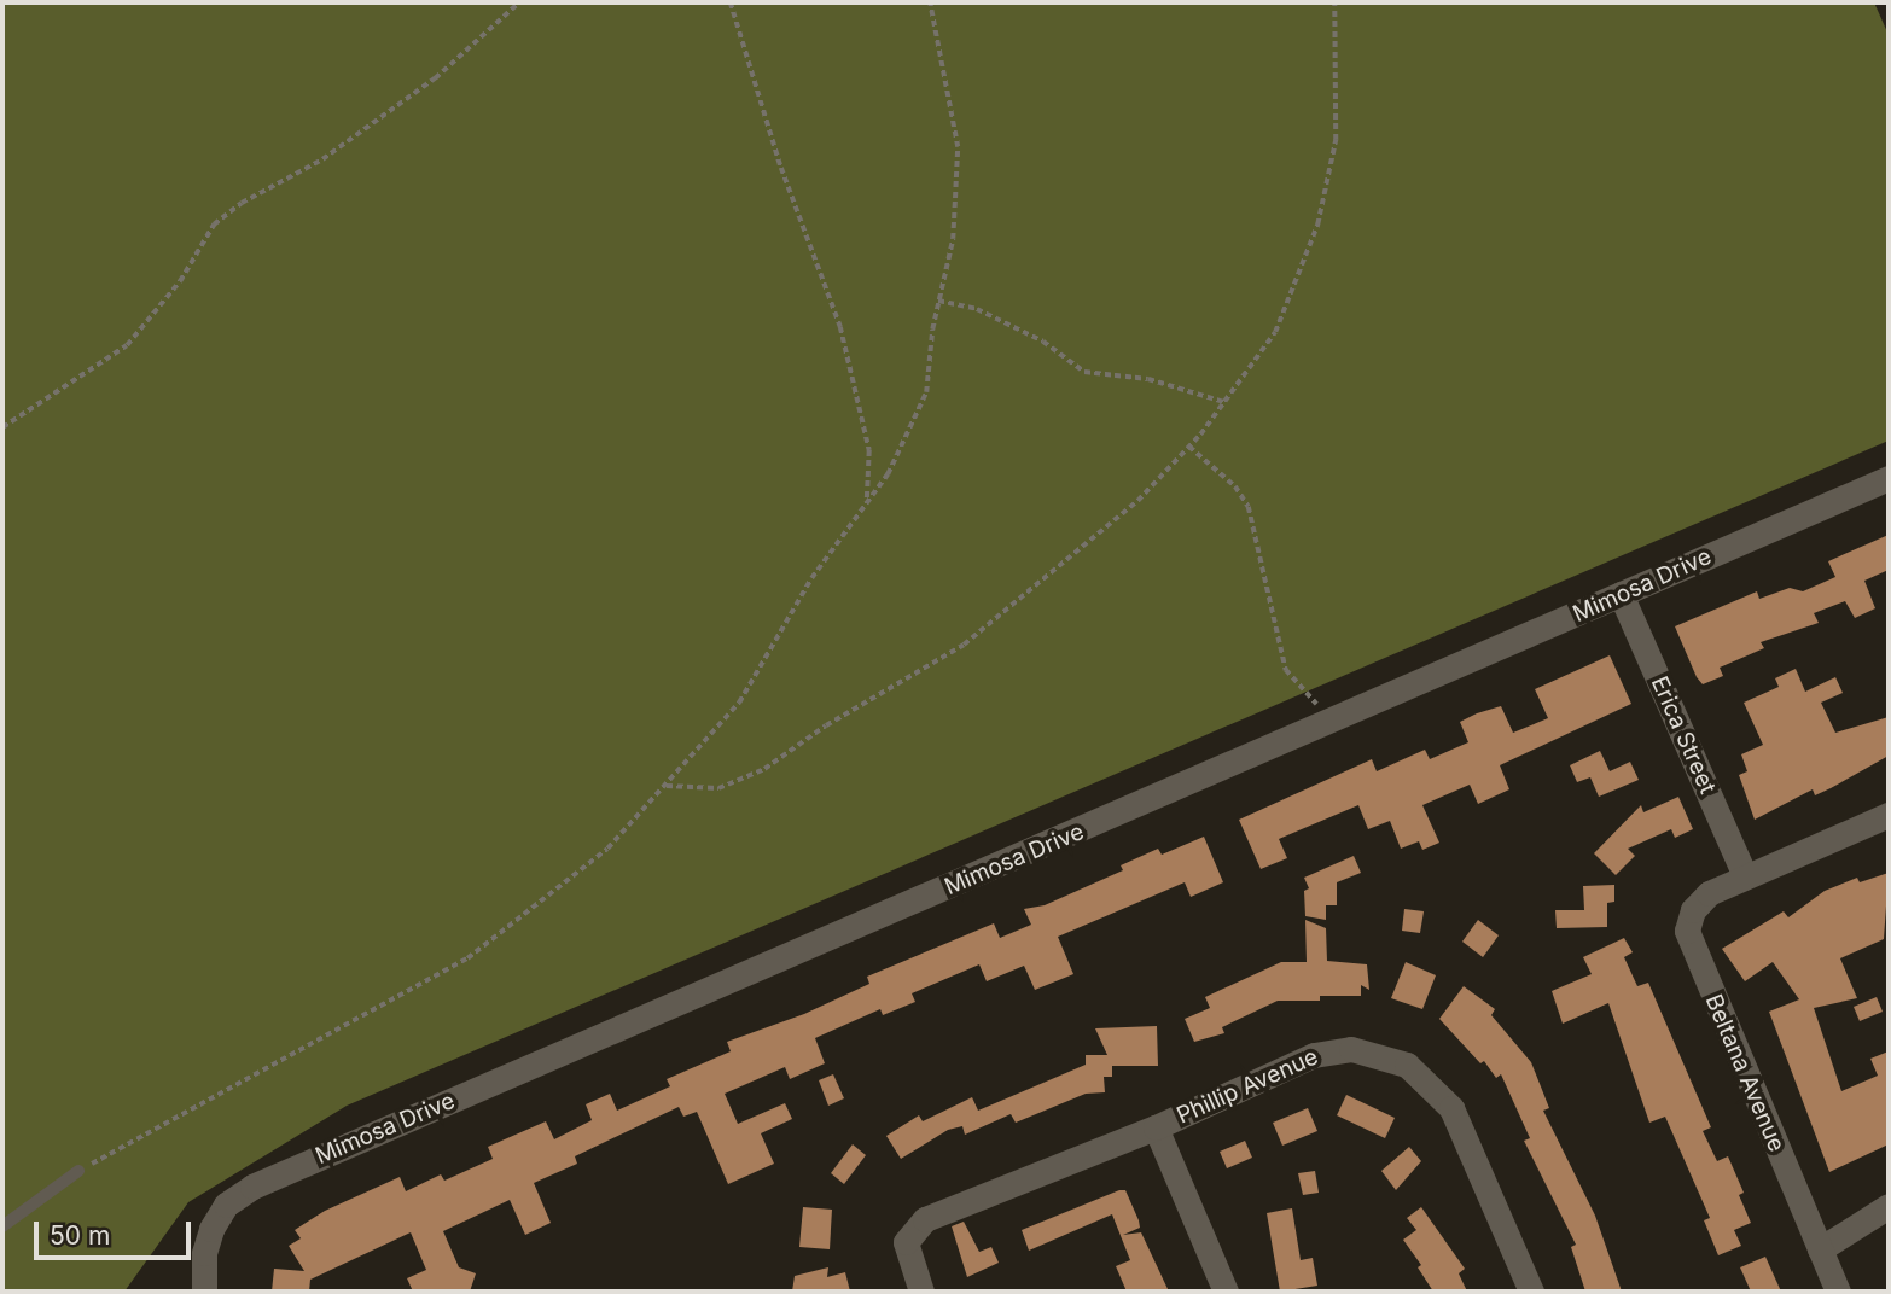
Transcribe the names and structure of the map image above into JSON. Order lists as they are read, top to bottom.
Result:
{
  "streets": {
    "street": [
      "Mimosa Drive",
      "Erica Street",
      "Beltana Avenue",
      "Phillip Avenue"
    ]
  },
  "crossings": [
    ["Mimosa Drive", "Erica Street"],
    ["Erica Street", "Beltana Avenue"]
  ],
  "scale_bar": "50 m"
}
